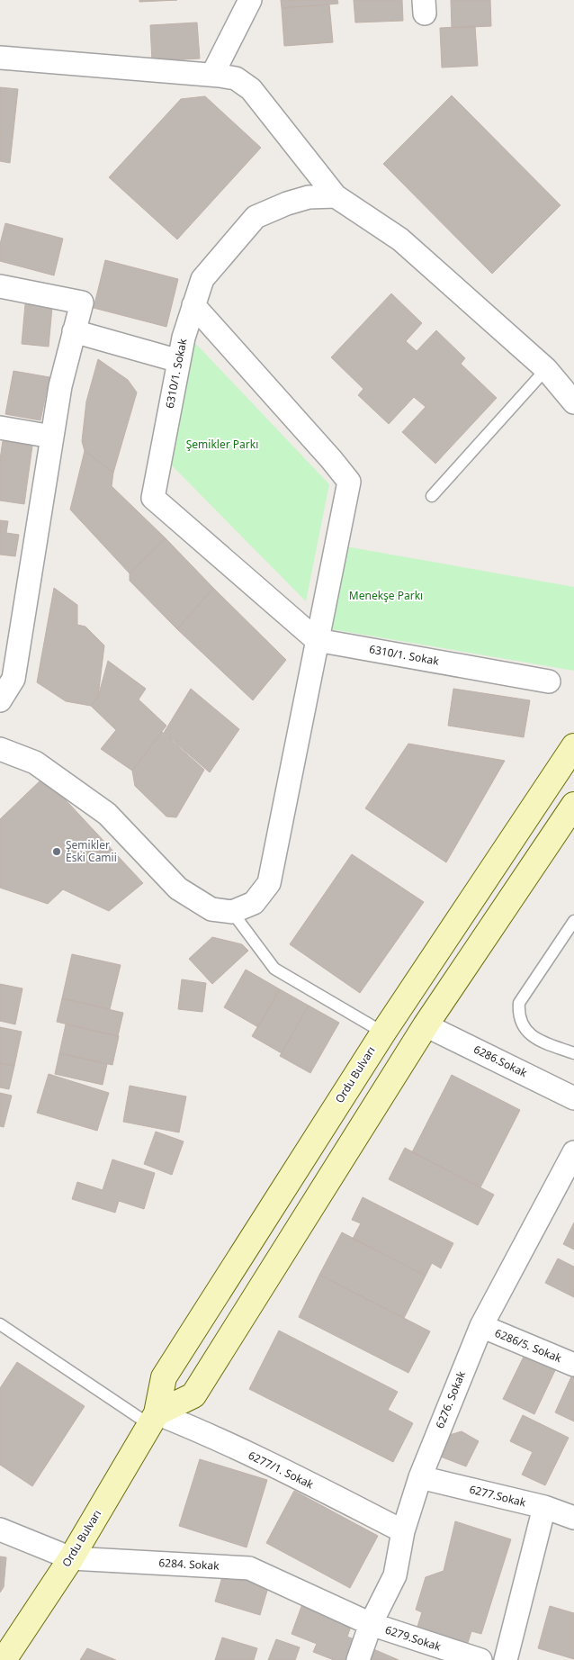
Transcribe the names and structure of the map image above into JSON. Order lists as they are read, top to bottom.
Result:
{
  "streets": {
    "main road": ["Ordu Bulvarı"],
    "street": [
      "6310/1. Sokak",
      "6286.Sokak",
      "6286/5. Sokak",
      "6276. Sokak",
      "6277/1. Sokak",
      "6277.Sokak",
      "6284. Sokak",
      "6279.Sokak"
    ]
  },
  "crossings": [
    ["Ordu Bulvarı", "6277/1. Sokak"],
    ["Ordu Bulvarı", "6284. Sokak"],
    ["6286/5. Sokak", "6276. Sokak"],
    ["6276. Sokak", "6277/1. Sokak"],
    ["6276. Sokak", "6277.Sokak"],
    ["6276. Sokak", "6284. Sokak"],
    ["6276. Sokak", "6279.Sokak"],
    ["6284. Sokak", "6279.Sokak"]
  ],
  "parks": ["Şemikler Parkı", "Menekşe Parkı"],
  "places": ["Şemikler Eski Camii"]
}
